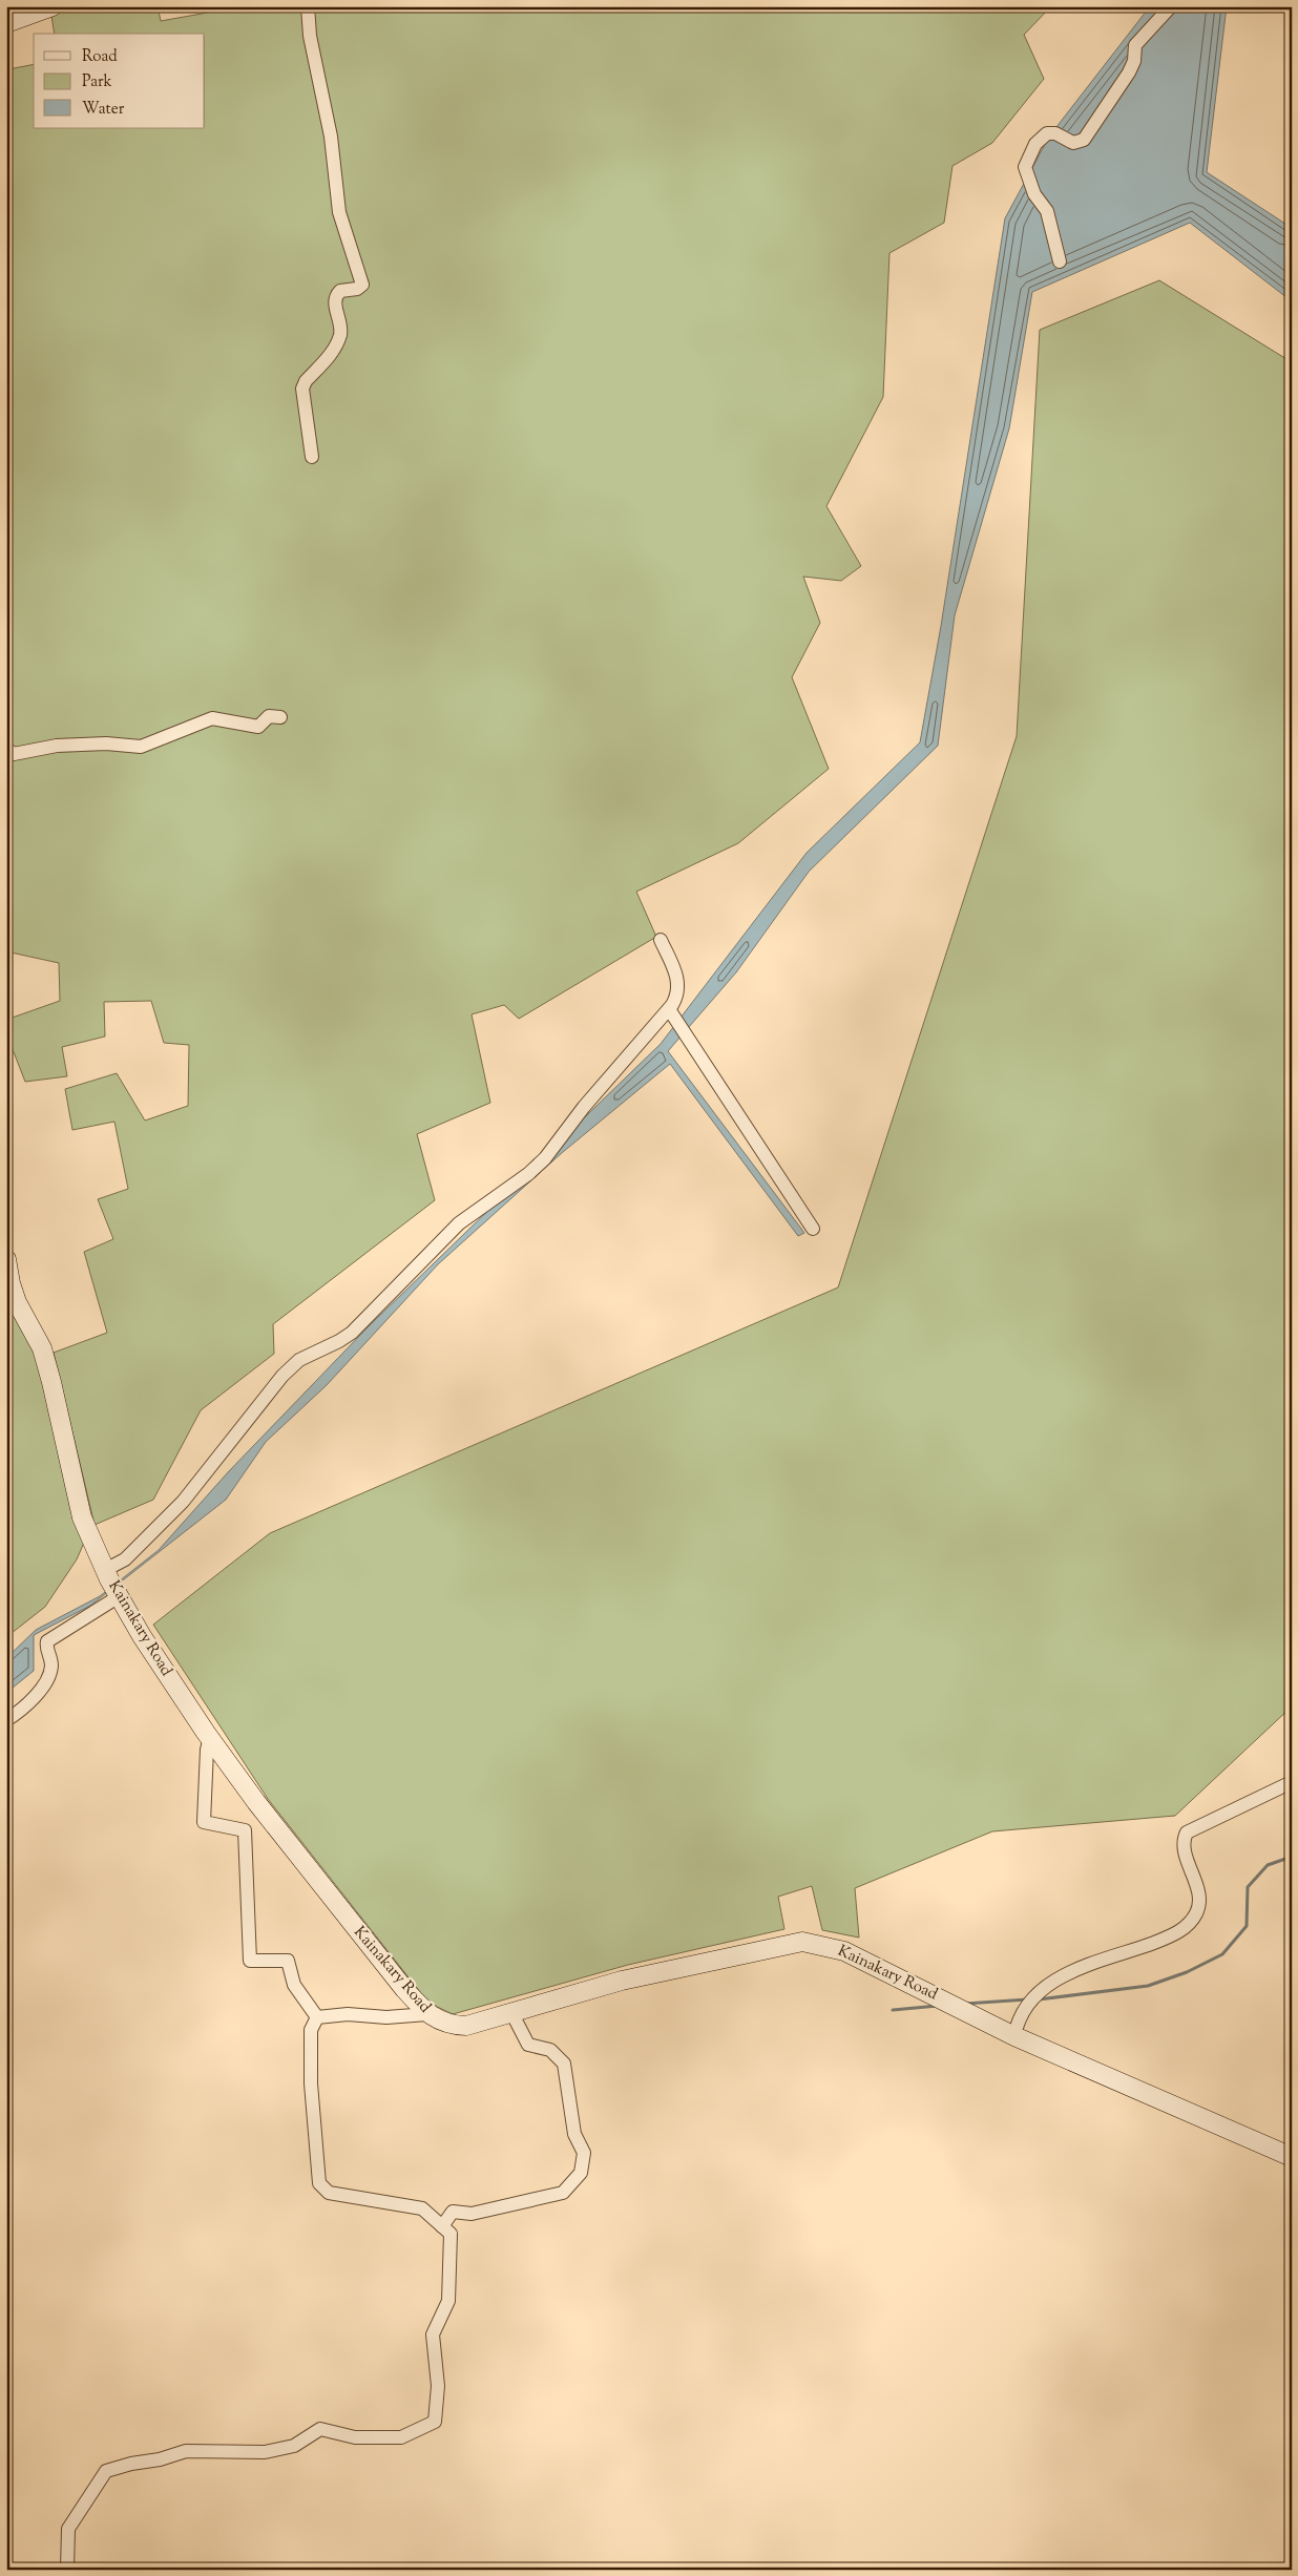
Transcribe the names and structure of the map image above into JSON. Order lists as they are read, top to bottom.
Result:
{
  "streets": {
    "main road": ["Kainakary Road"]
  },
  "legend": ["Road", "Park", "Water"]
}
